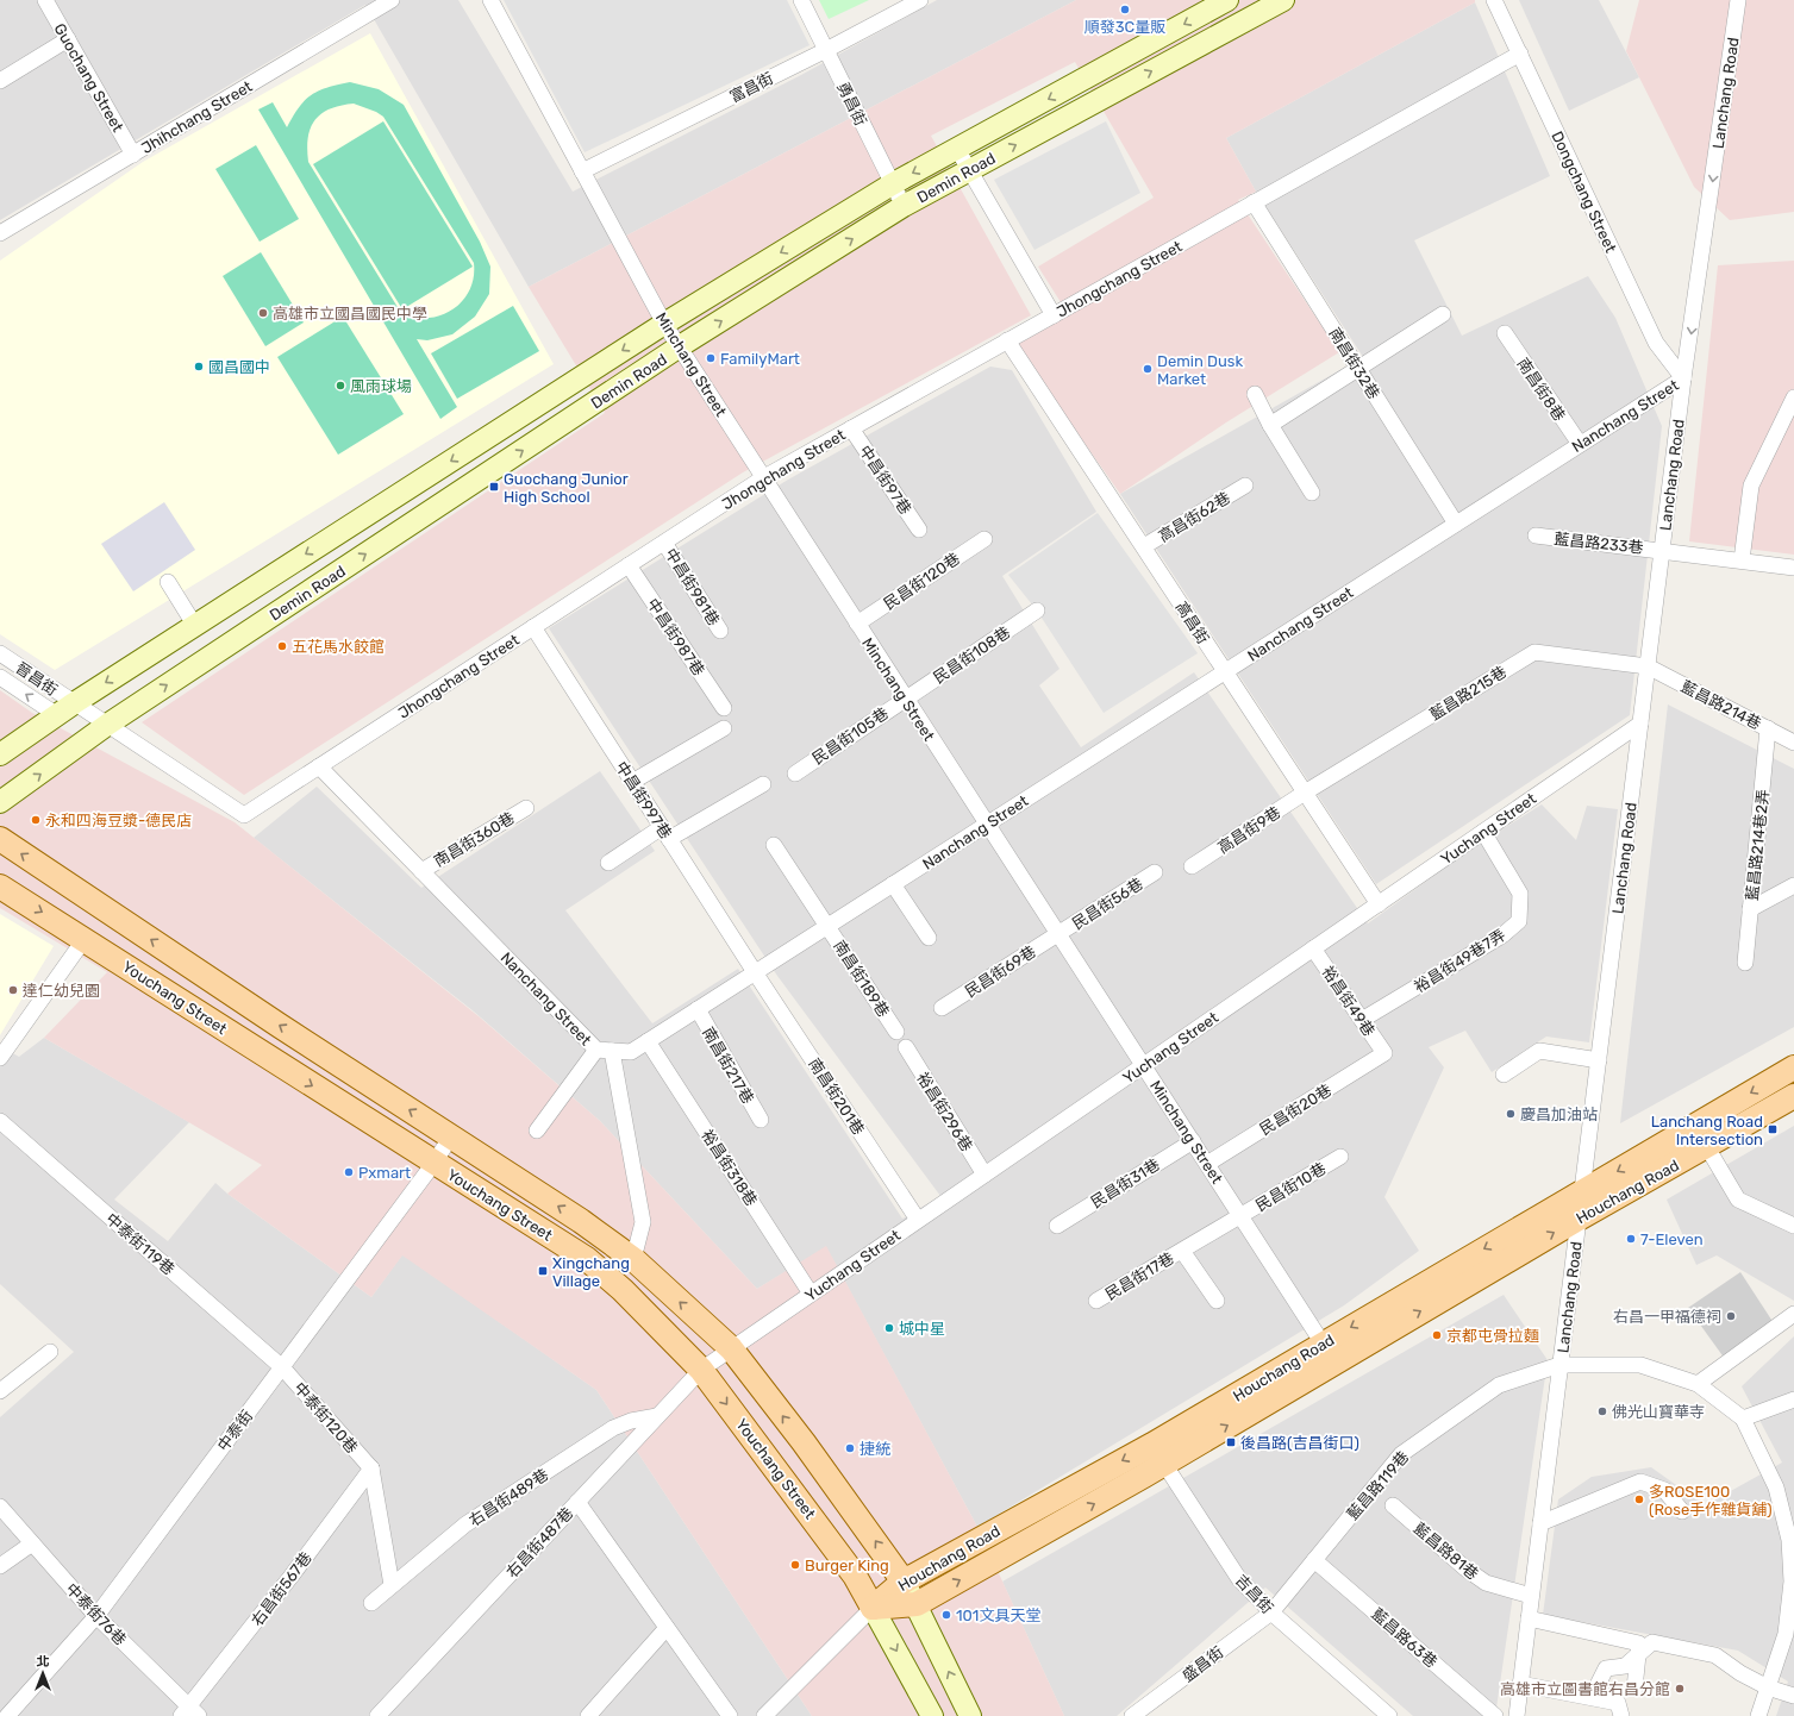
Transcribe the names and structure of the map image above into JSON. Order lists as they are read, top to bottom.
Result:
{
  "streets": {
    "main road": ["Youchang Street", "Houchang Road"],
    "street": [
      "Guochang Street",
      "富昌街",
      "Lanchang Road",
      "勇昌街",
      "Jhihchang Street",
      "Demin Road",
      "Dongchang Street",
      "Jhongchang Street",
      "南昌街32巷",
      "Minchang Street",
      "南昌街8巷",
      "Nanchang Street",
      "中昌街97巷",
      "高昌街62巷",
      "藍昌路233巷",
      "民昌街120巷",
      "中昌街981巷",
      "高昌街",
      "中昌街987巷",
      "民昌街108巷",
      "晉昌街",
      "藍昌路215巷",
      "藍昌路214巷",
      "民昌街105巷",
      "中昌街997巷",
      "Yuchang Street",
      "高昌街9巷",
      "南昌街360巷",
      "藍昌路214巷2弄",
      "民昌街56巷",
      "裕昌街49巷7弄",
      "民昌街69巷",
      "南昌街189巷",
      "裕昌街49巷",
      "南昌街217巷",
      "南昌街201巷",
      "民昌街20巷",
      "裕昌街296巷",
      "裕昌街318巷",
      "民昌街31巷",
      "民昌街10巷",
      "中泰街119巷",
      "民昌街17巷",
      "中泰街120巷",
      "中泰街",
      "藍昌路119巷",
      "右昌街489巷",
      "右昌街487巷",
      "藍昌路81巷",
      "右昌街567巷",
      "吉昌街",
      "中泰街76巷",
      "藍昌路63巷",
      "盛昌街"
    ]
  },
  "crossings": [
    ["Guochang Street", "Jhihchang Street"],
    ["富昌街", "勇昌街"],
    ["富昌街", "Minchang Street"],
    ["Lanchang Road", "Dongchang Street"],
    ["Lanchang Road", "Nanchang Street"],
    ["Lanchang Road", "藍昌路233巷"],
    ["Lanchang Road", "藍昌路215巷"],
    ["Lanchang Road", "藍昌路214巷"],
    ["Lanchang Road", "Yuchang Street"],
    ["Lanchang Road", "Houchang Road"],
    ["Lanchang Road", "藍昌路119巷"],
    ["Lanchang Road", "藍昌路81巷"],
    ["勇昌街", "Demin Road"],
    ["Demin Road", "Jhongchang Street"],
    ["Demin Road", "Minchang Street"],
    ["Demin Road", "晉昌街"],
    ["Dongchang Street", "Jhongchang Street"],
    ["Dongchang Street", "Nanchang Street"],
    ["Jhongchang Street", "南昌街32巷"],
    ["Jhongchang Street", "Minchang Street"],
    ["Jhongchang Street", "Nanchang Street"],
    ["Jhongchang Street", "中昌街97巷"],
    ["Jhongchang Street", "中昌街981巷"],
    ["Jhongchang Street", "高昌街"],
    ["Jhongchang Street", "中昌街987巷"],
    ["Jhongchang Street", "晉昌街"],
    ["Jhongchang Street", "中昌街997巷"],
    ["南昌街32巷", "Nanchang Street"],
    ["Minchang Street", "Nanchang Street"],
    ["Minchang Street", "民昌街120巷"],
    ["Minchang Street", "民昌街108巷"],
    ["Minchang Street", "民昌街105巷"],
    ["Minchang Street", "Yuchang Street"],
    ["Minchang Street", "民昌街56巷"],
    ["Minchang Street", "民昌街69巷"],
    ["Minchang Street", "民昌街20巷"],
    ["Minchang Street", "民昌街31巷"],
    ["Minchang Street", "民昌街10巷"],
    ["Minchang Street", "Houchang Road"],
    ["Minchang Street", "民昌街17巷"],
    ["南昌街8巷", "Nanchang Street"],
    ["Nanchang Street", "高昌街"],
    ["Nanchang Street", "中昌街997巷"],
    ["Nanchang Street", "南昌街360巷"],
    ["Nanchang Street", "南昌街189巷"],
    ["Nanchang Street", "南昌街217巷"],
    ["Nanchang Street", "南昌街201巷"],
    ["Nanchang Street", "裕昌街318巷"],
    ["高昌街62巷", "高昌街"],
    ["高昌街", "藍昌路215巷"],
    ["高昌街", "Yuchang Street"],
    ["高昌街", "高昌街9巷"],
    ["民昌街108巷", "民昌街105巷"],
    ["藍昌路215巷", "藍昌路214巷"],
    ["藍昌路215巷", "高昌街9巷"],
    ["藍昌路214巷", "藍昌路214巷2弄"],
    ["中昌街997巷", "南昌街201巷"],
    ["Yuchang Street", "裕昌街49巷7弄"],
    ["Yuchang Street", "Youchang Street"],
    ["Yuchang Street", "裕昌街49巷"],
    ["Yuchang Street", "南昌街201巷"],
    ["Yuchang Street", "裕昌街296巷"],
    ["Yuchang Street", "裕昌街318巷"],
    ["Yuchang Street", "右昌街487巷"],
    ["民昌街56巷", "民昌街69巷"],
    ["裕昌街49巷7弄", "裕昌街49巷"],
    ["Youchang Street", "Houchang Road"],
    ["Youchang Street", "中泰街"],
    ["Youchang Street", "右昌街487巷"],
    ["裕昌街49巷", "民昌街20巷"],
    ["民昌街10巷", "民昌街17巷"],
    ["Houchang Road", "吉昌街"],
    ["中泰街119巷", "中泰街120巷"],
    ["中泰街119巷", "中泰街"],
    ["中泰街120巷", "中泰街"],
    ["中泰街120巷", "右昌街567巷"],
    ["中泰街", "中泰街76巷"],
    ["藍昌路119巷", "吉昌街"],
    ["藍昌路119巷", "藍昌路63巷"],
    ["藍昌路119巷", "盛昌街"],
    ["右昌街489巷", "右昌街487巷"],
    ["右昌街567巷", "中泰街76巷"],
    ["吉昌街", "盛昌街"]
  ],
  "places": {
    "other": [
      "順發3C量販",
      "高雄市立國昌國民中學",
      "FamilyMart",
      "國昌國中",
      "Demin Dusk Market",
      "風雨球場",
      "五花馬水餃館",
      "永和四海豆漿-德民店",
      "達仁幼兒園",
      "慶昌加油站",
      "Pxmart",
      "7-Eleven",
      "右昌一甲福德祠",
      "城中星",
      "京都屯骨拉麵",
      "佛光山寶華寺",
      "捷統",
      "多ROSE100 (Rose手作雜貨舖)",
      "Burger King",
      "101文具天堂",
      "高雄市立圖書館右昌分館"
    ],
    "transit": [
      "Guochang Junior High School",
      "Lanchang Road Intersection",
      "Xingchang Village",
      "後昌路(吉昌街口)"
    ]
  },
  "north": "top"
}
